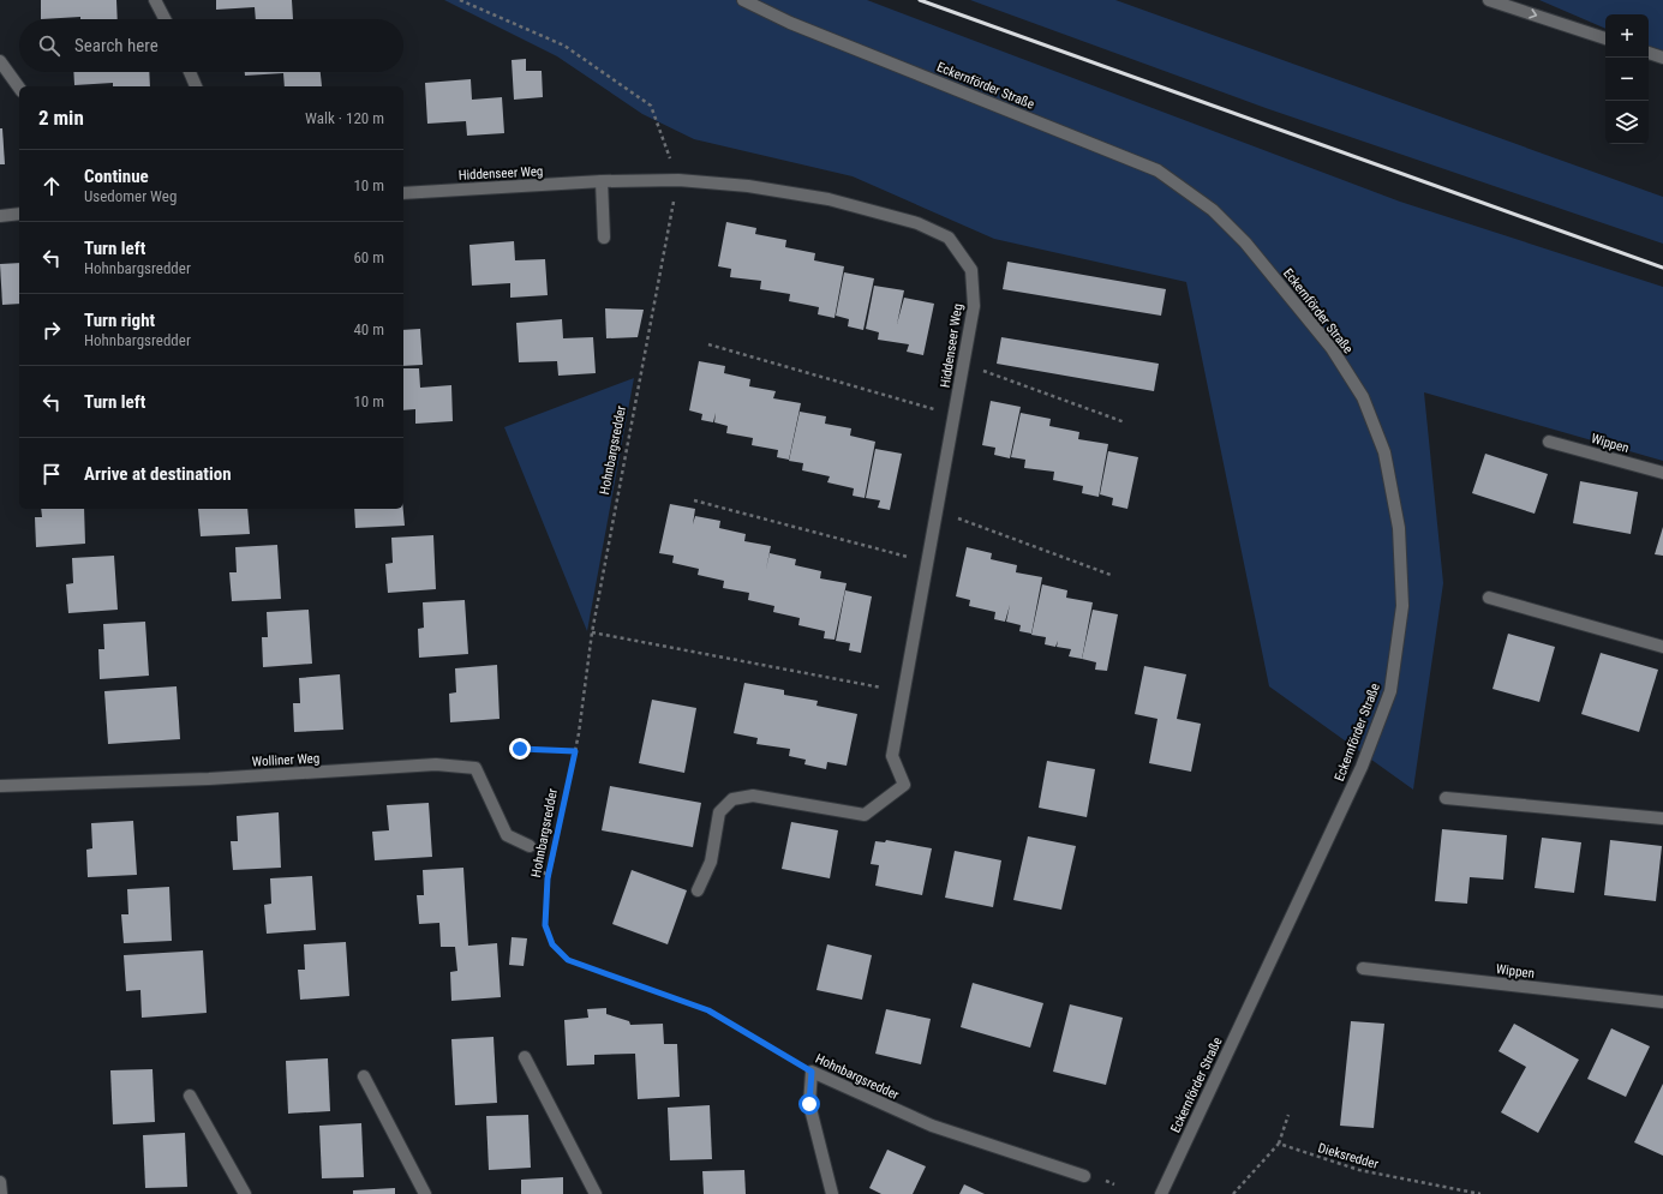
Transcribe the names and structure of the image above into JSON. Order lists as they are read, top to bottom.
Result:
{
  "streets": {
    "street": [
      "Eckernförder Straße",
      "Hiddenseer Weg",
      "Wippen",
      "Hohnbargsredder",
      "Wolliner Weg"
    ],
    "path": ["Dieksredder"]
  },
  "crossings": [
    ["Hiddenseer Weg", "Hohnbargsredder"]
  ],
  "page": {
    "map_buttons": ["+", "−"],
    "search": "Search here",
    "heading": ["2 min", "Walk · 120 m"],
    "list": [
      ["Continue", "Usedomer Weg", "10 m"],
      ["Turn left", "Hohnbargsredder", "60 m"],
      ["Turn right", "Hohnbargsredder", "40 m"],
      ["Turn left", "10 m"],
      "Arrive at destination"
    ]
  }
}
